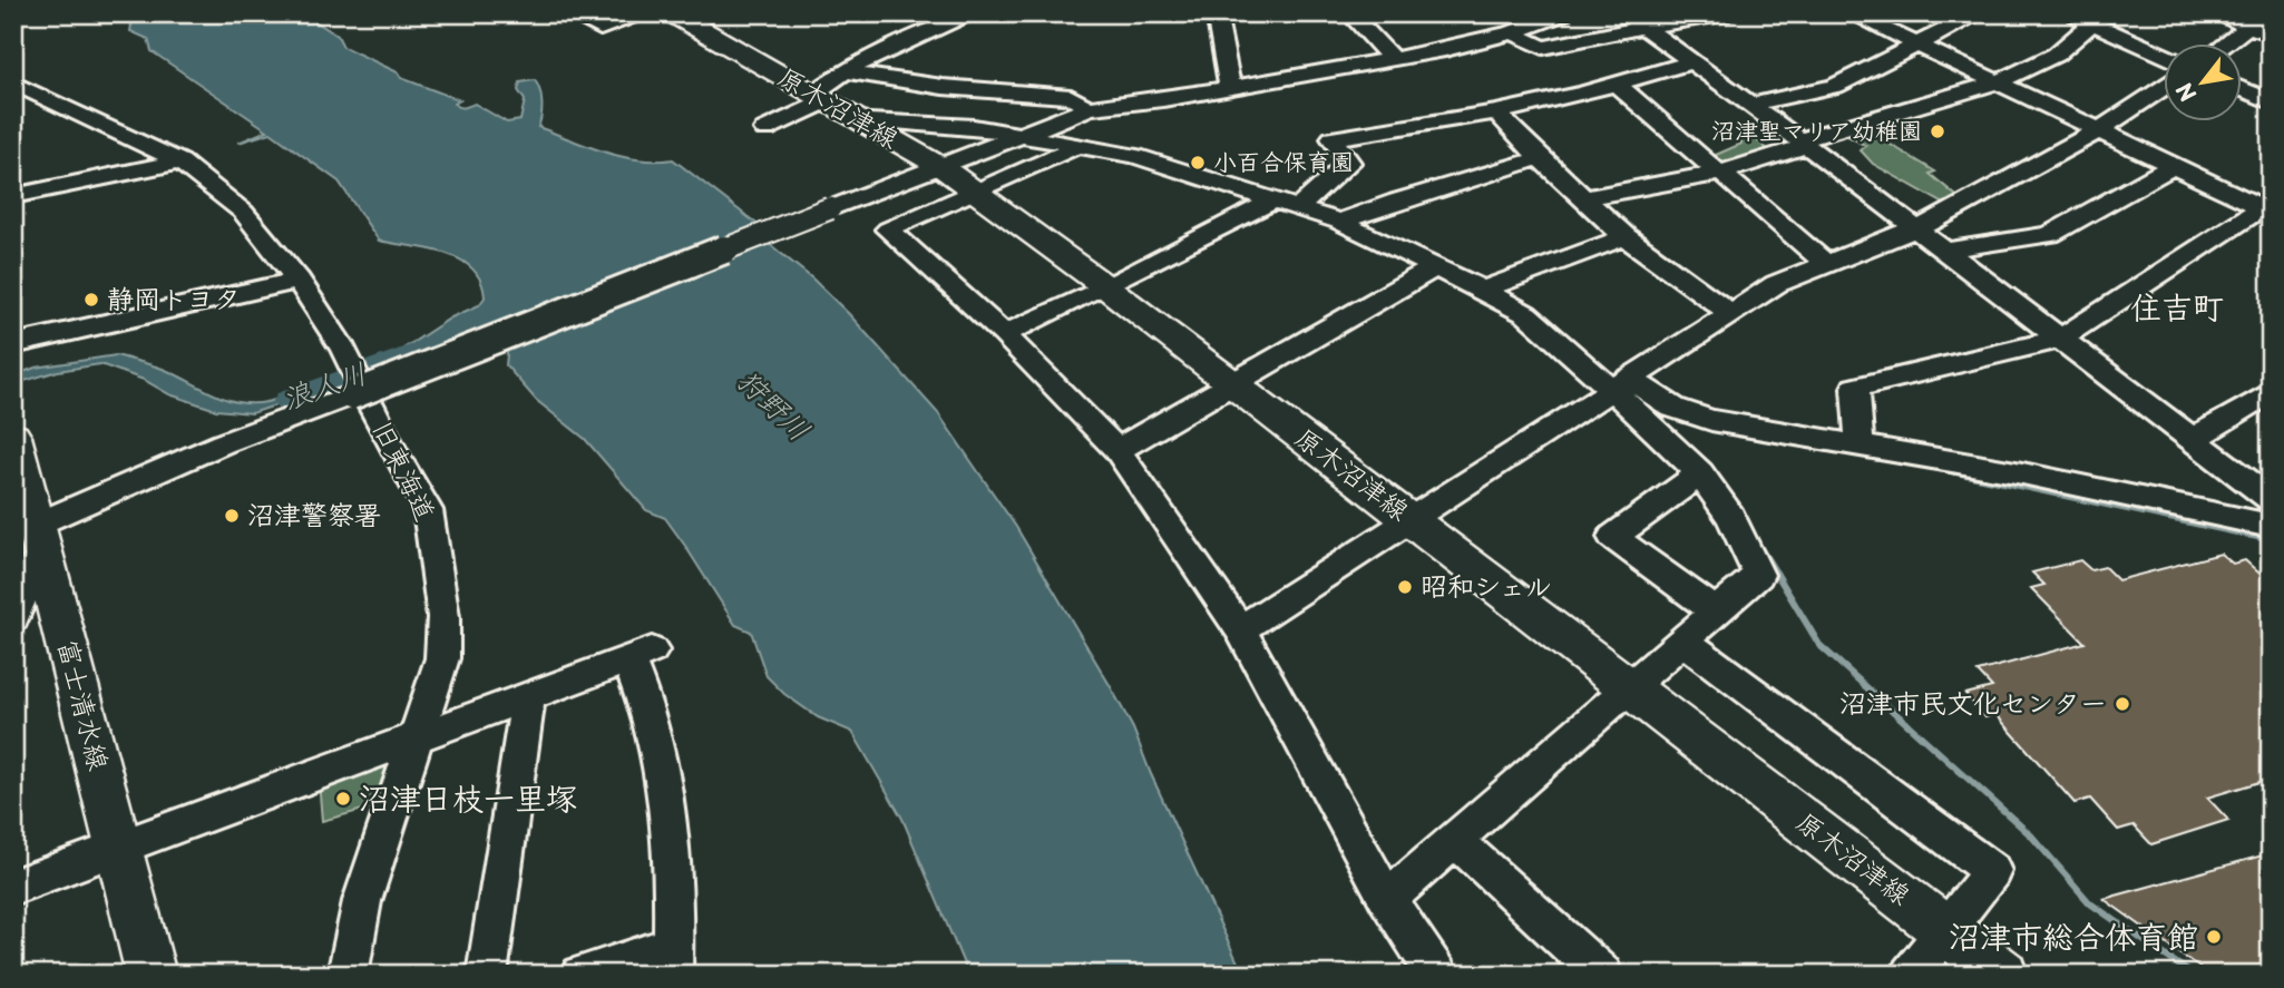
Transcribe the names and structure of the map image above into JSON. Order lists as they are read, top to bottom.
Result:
{
  "streets": {
    "main road": ["原木沼津線", "富士清水線"],
    "street": ["旧東海道"]
  },
  "districts": ["住吉町"],
  "water": ["浪人川", "狩野川"],
  "places": [
    "沼津聖マリア幼稚園",
    "小百合保育園",
    "静岡トヨタ",
    "沼津警察署",
    "昭和シェル",
    "沼津市民文化センター",
    "沼津日枝一里塚",
    "沼津市総合体育館"
  ],
  "north": "bottom left"
}
